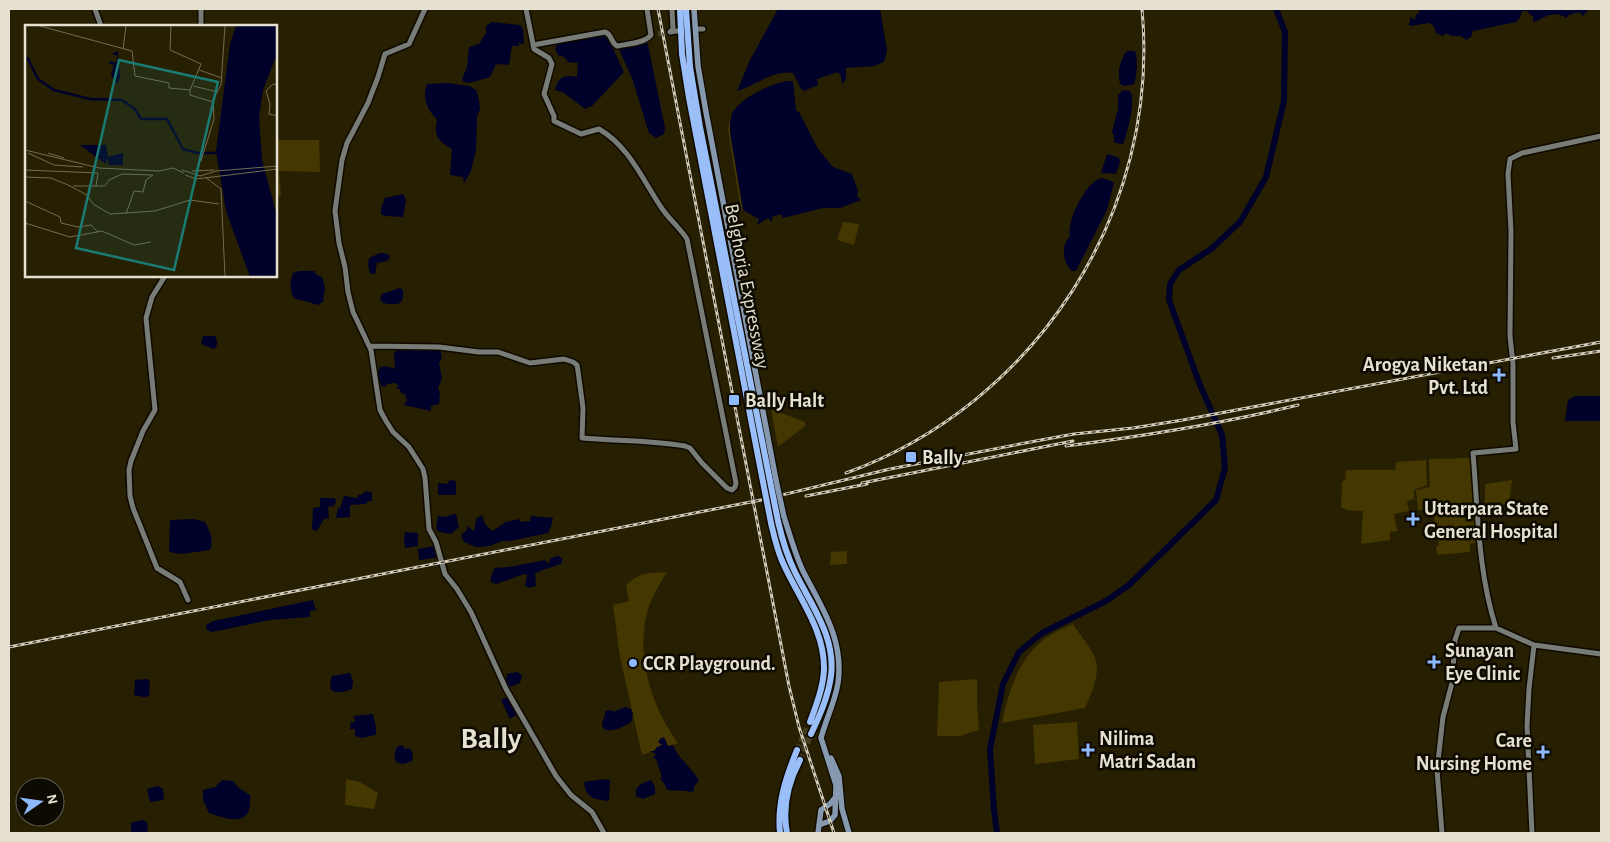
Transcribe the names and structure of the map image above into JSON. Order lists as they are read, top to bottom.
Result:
{
  "streets": {
    "highway": ["Belghoria Expressway"]
  },
  "districts": ["Bally"],
  "places": {
    "health": [
      "Arogya Niketan Pvt. Ltd",
      "Uttarpara State General Hospital",
      "Sunayan Eye Clinic",
      "Nilima Matri Sadan",
      "Care Nursing Home"
    ],
    "transit": ["Bally Halt", "Bally"],
    "other": ["CCR Playground."]
  },
  "north": "right"
}
